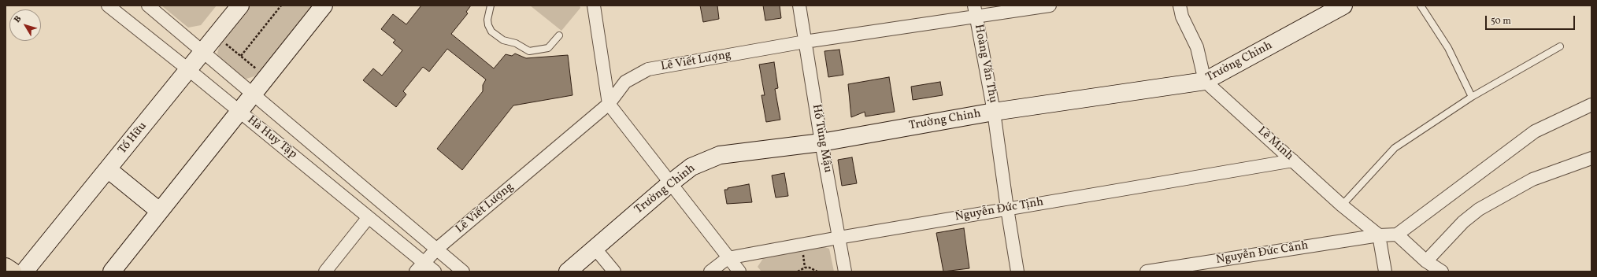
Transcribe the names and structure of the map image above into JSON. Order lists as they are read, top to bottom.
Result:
{
  "streets": {
    "street": [
      "Lê Viết Lượng",
      "Trường Chinh",
      "Hoàng Văn Thụ",
      "Hà Huy Tập",
      "Tố Hữu",
      "Hồ Tùng Mậu",
      "Lê Minh",
      "Nguyễn Đức Tịnh",
      "Nguyễn Đức Cảnh"
    ]
  },
  "crossings": [
    ["Lê Viết Lượng", "Hoàng Văn Thụ"],
    ["Lê Viết Lượng", "Hà Huy Tập"],
    ["Lê Viết Lượng", "Hồ Tùng Mậu"],
    ["Trường Chinh", "Hoàng Văn Thụ"],
    ["Trường Chinh", "Hồ Tùng Mậu"],
    ["Trường Chinh", "Lê Minh"],
    ["Hoàng Văn Thụ", "Nguyễn Đức Tịnh"],
    ["Hà Huy Tập", "Tố Hữu"],
    ["Hồ Tùng Mậu", "Nguyễn Đức Tịnh"],
    ["Lê Minh", "Nguyễn Đức Tịnh"],
    ["Lê Minh", "Nguyễn Đức Cảnh"]
  ],
  "scale_bar": "50 m",
  "north": "top left"
}
